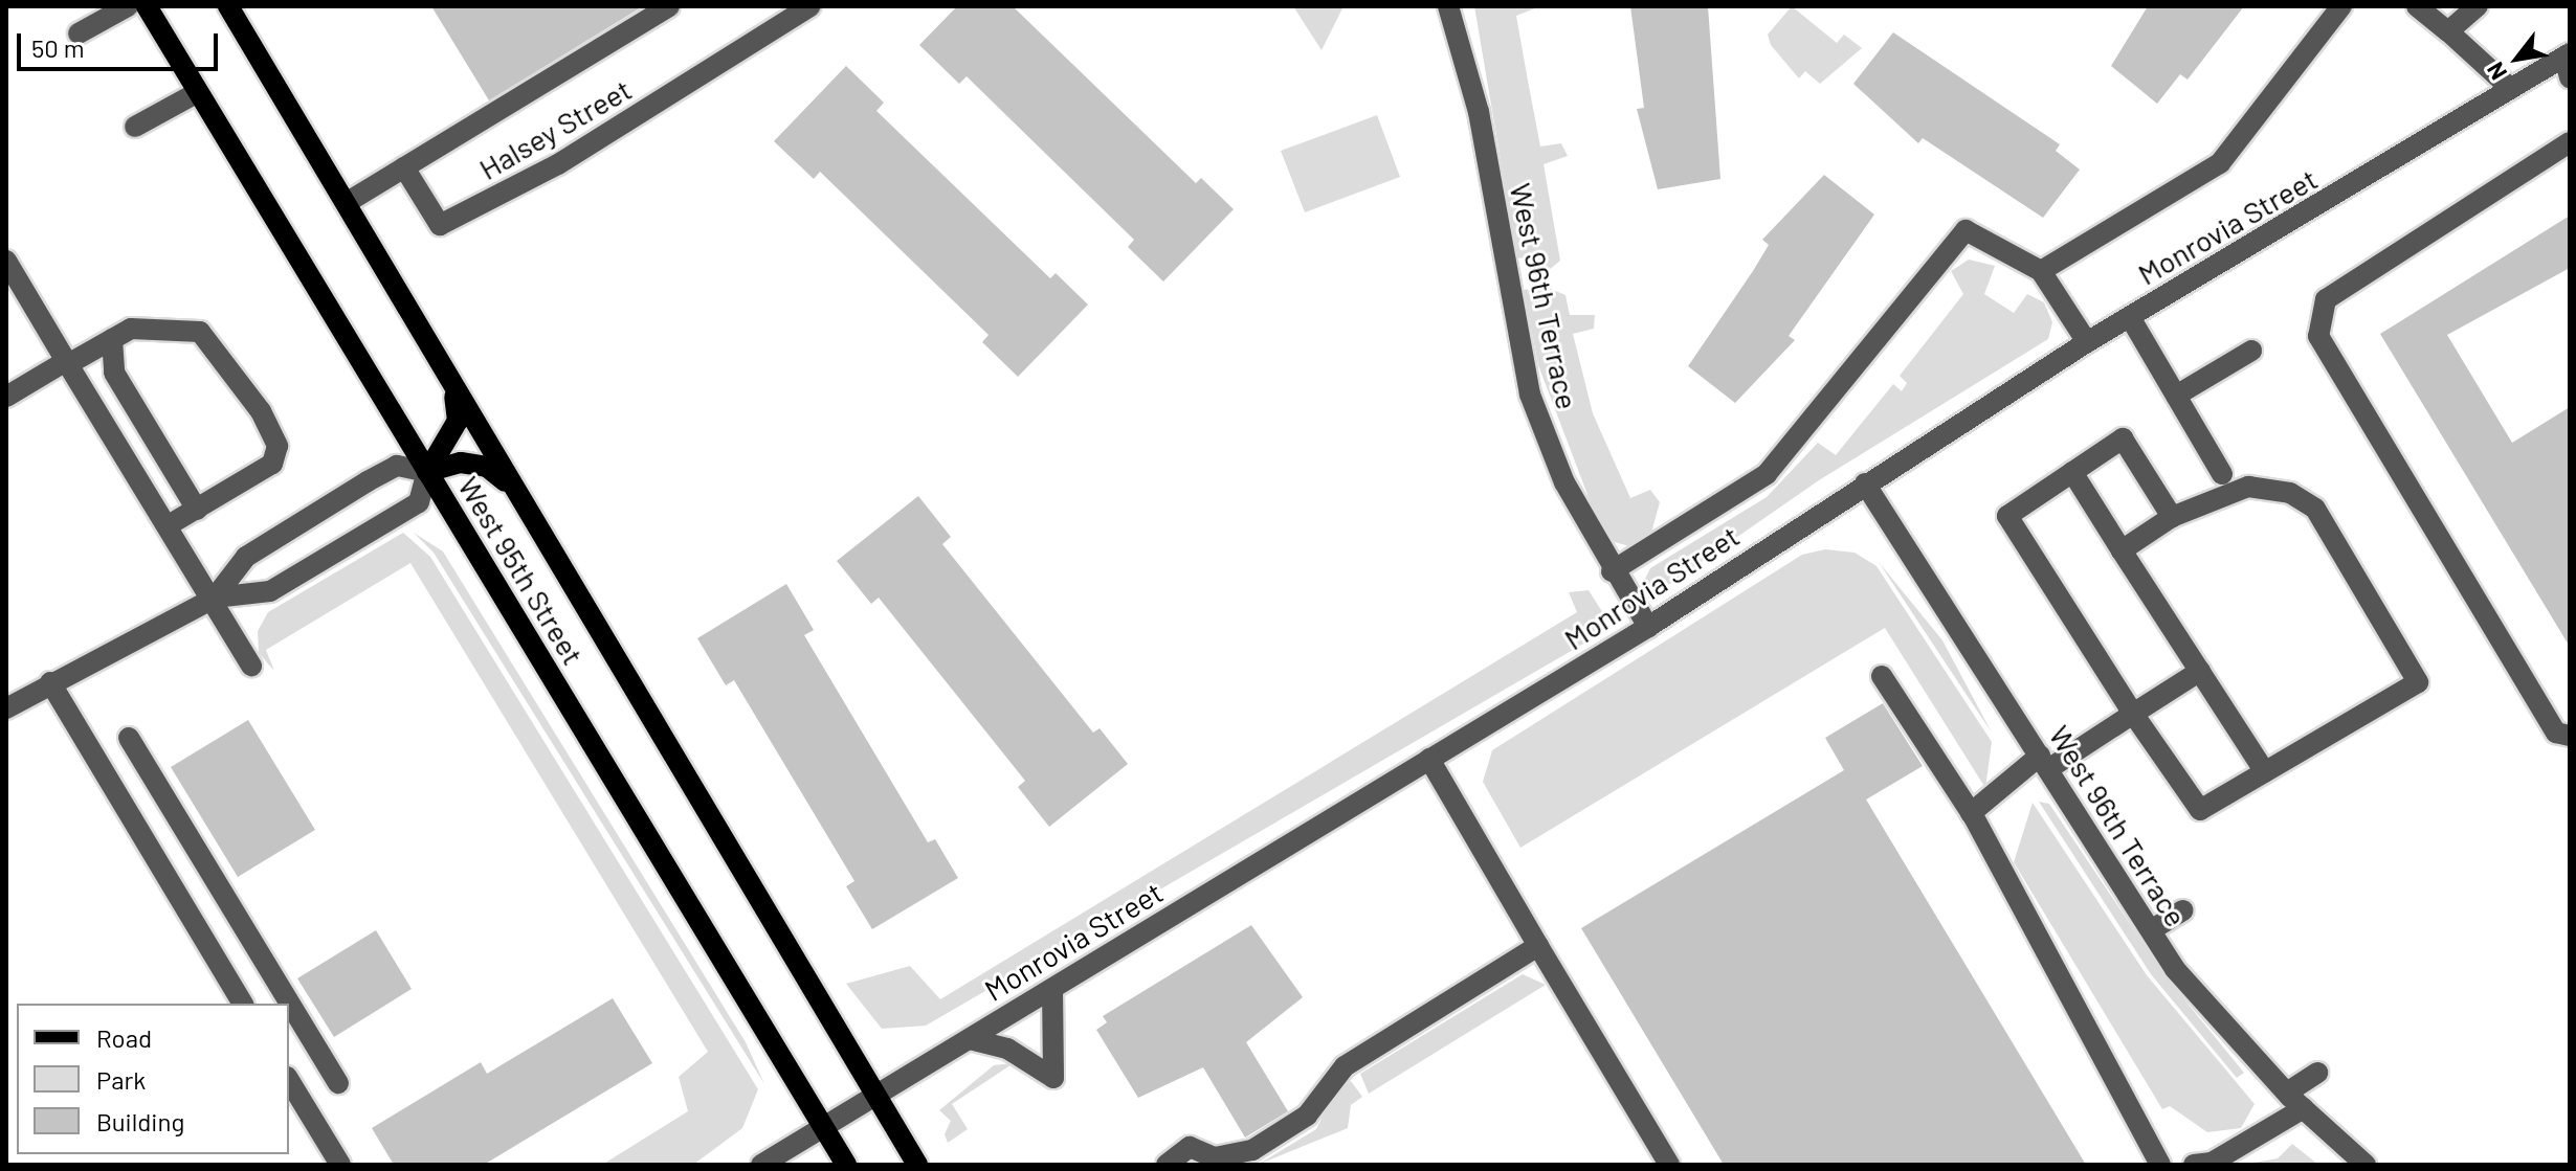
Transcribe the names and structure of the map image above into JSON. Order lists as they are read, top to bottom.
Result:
{
  "streets": {
    "main road": ["West 95th Street"],
    "street": ["Halsey Street", "Monrovia Street", "West 96th Terrace"]
  },
  "crossings": [
    ["Monrovia Street", "West 96th Terrace"],
    ["Monrovia Street", "West 95th Street"]
  ],
  "legend": ["Road", "Park", "Building"],
  "scale_bar": "50 m",
  "north": "bottom left"
}
